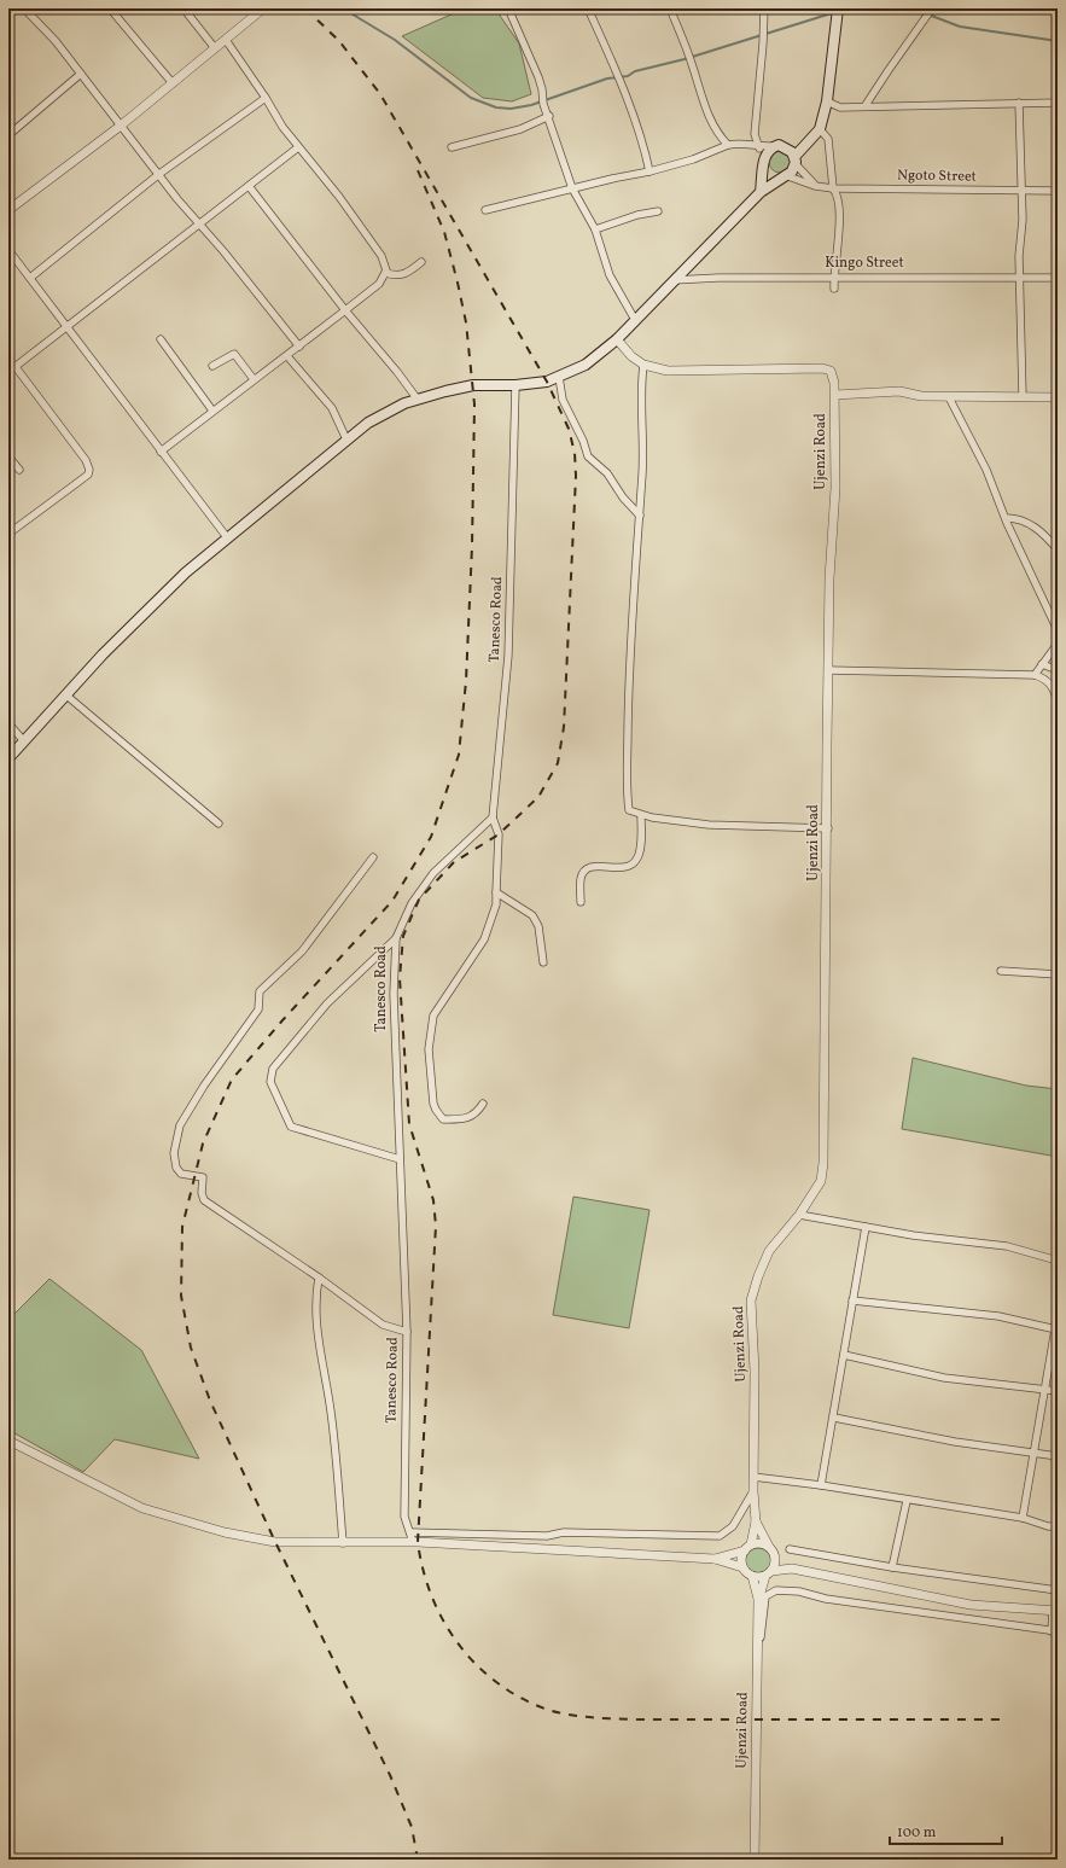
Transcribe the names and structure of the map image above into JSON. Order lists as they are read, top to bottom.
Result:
{
  "streets": {
    "street": [
      "Ngoto Street",
      "Kingo Street",
      "Ujenzi Road",
      "Tanesco Road"
    ]
  },
  "scale_bar": "100 m"
}
